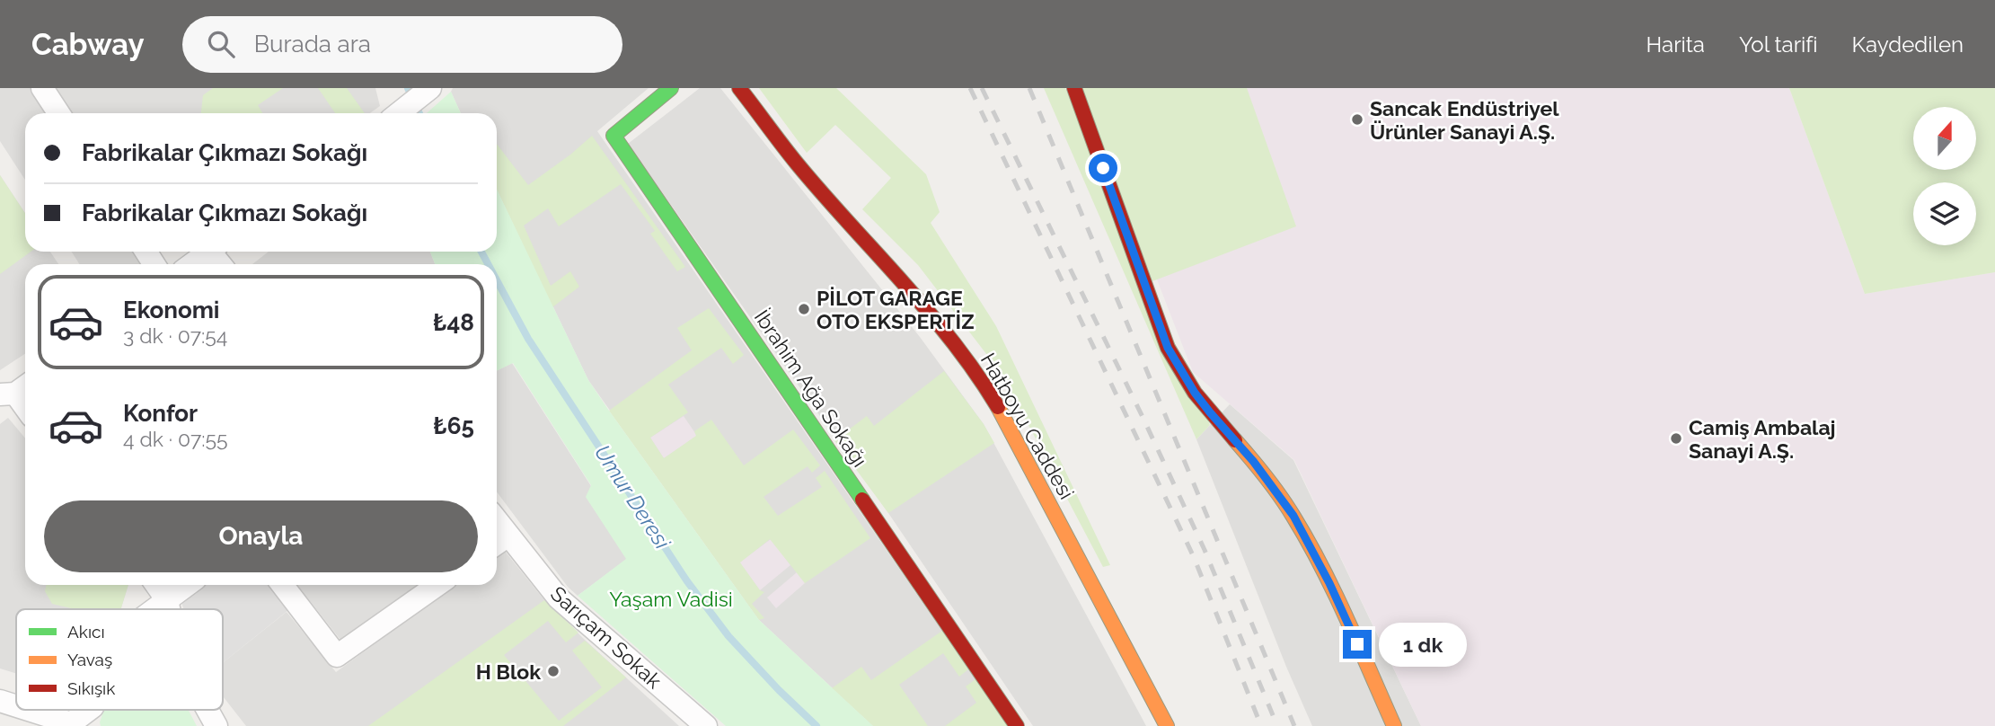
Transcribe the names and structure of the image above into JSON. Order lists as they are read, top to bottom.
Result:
{
  "streets": {
    "street": ["İbrahim Ağa Sokağı", "Hatboyu Caddesi", "Sarıçam Sokak"]
  },
  "water": ["Umur Deresi"],
  "parks": ["Yaşam Vadisi"],
  "places": [
    "Sancak Endüstriyel Ürünler Sanayi A.Ş.",
    "PİLOT GARAGE OTO EKSPERTİZ",
    "Camiş Ambalaj Sanayi A.Ş.",
    "H Blok"
  ],
  "legend": ["Akıcı", "Yavaş", "Sıkışık"],
  "north": "top",
  "page": {
    "header": "Cabway",
    "search": "Burada ara",
    "nav": ["Harita", "Yol tarifi", "Kaydedilen"],
    "banner": ["Fabrikalar Çıkmazı Sokağı", "Fabrikalar Çıkmazı Sokağı"],
    "list": [
      {
        "name": "Ekonomi",
        "note": "3 dk · 07:54",
        "value": "₺48"
      },
      {
        "name": "Konfor",
        "note": "4 dk · 07:55",
        "value": "₺65"
      }
    ],
    "buttons": "Onayla",
    "bubble": "1 dk"
  }
}
